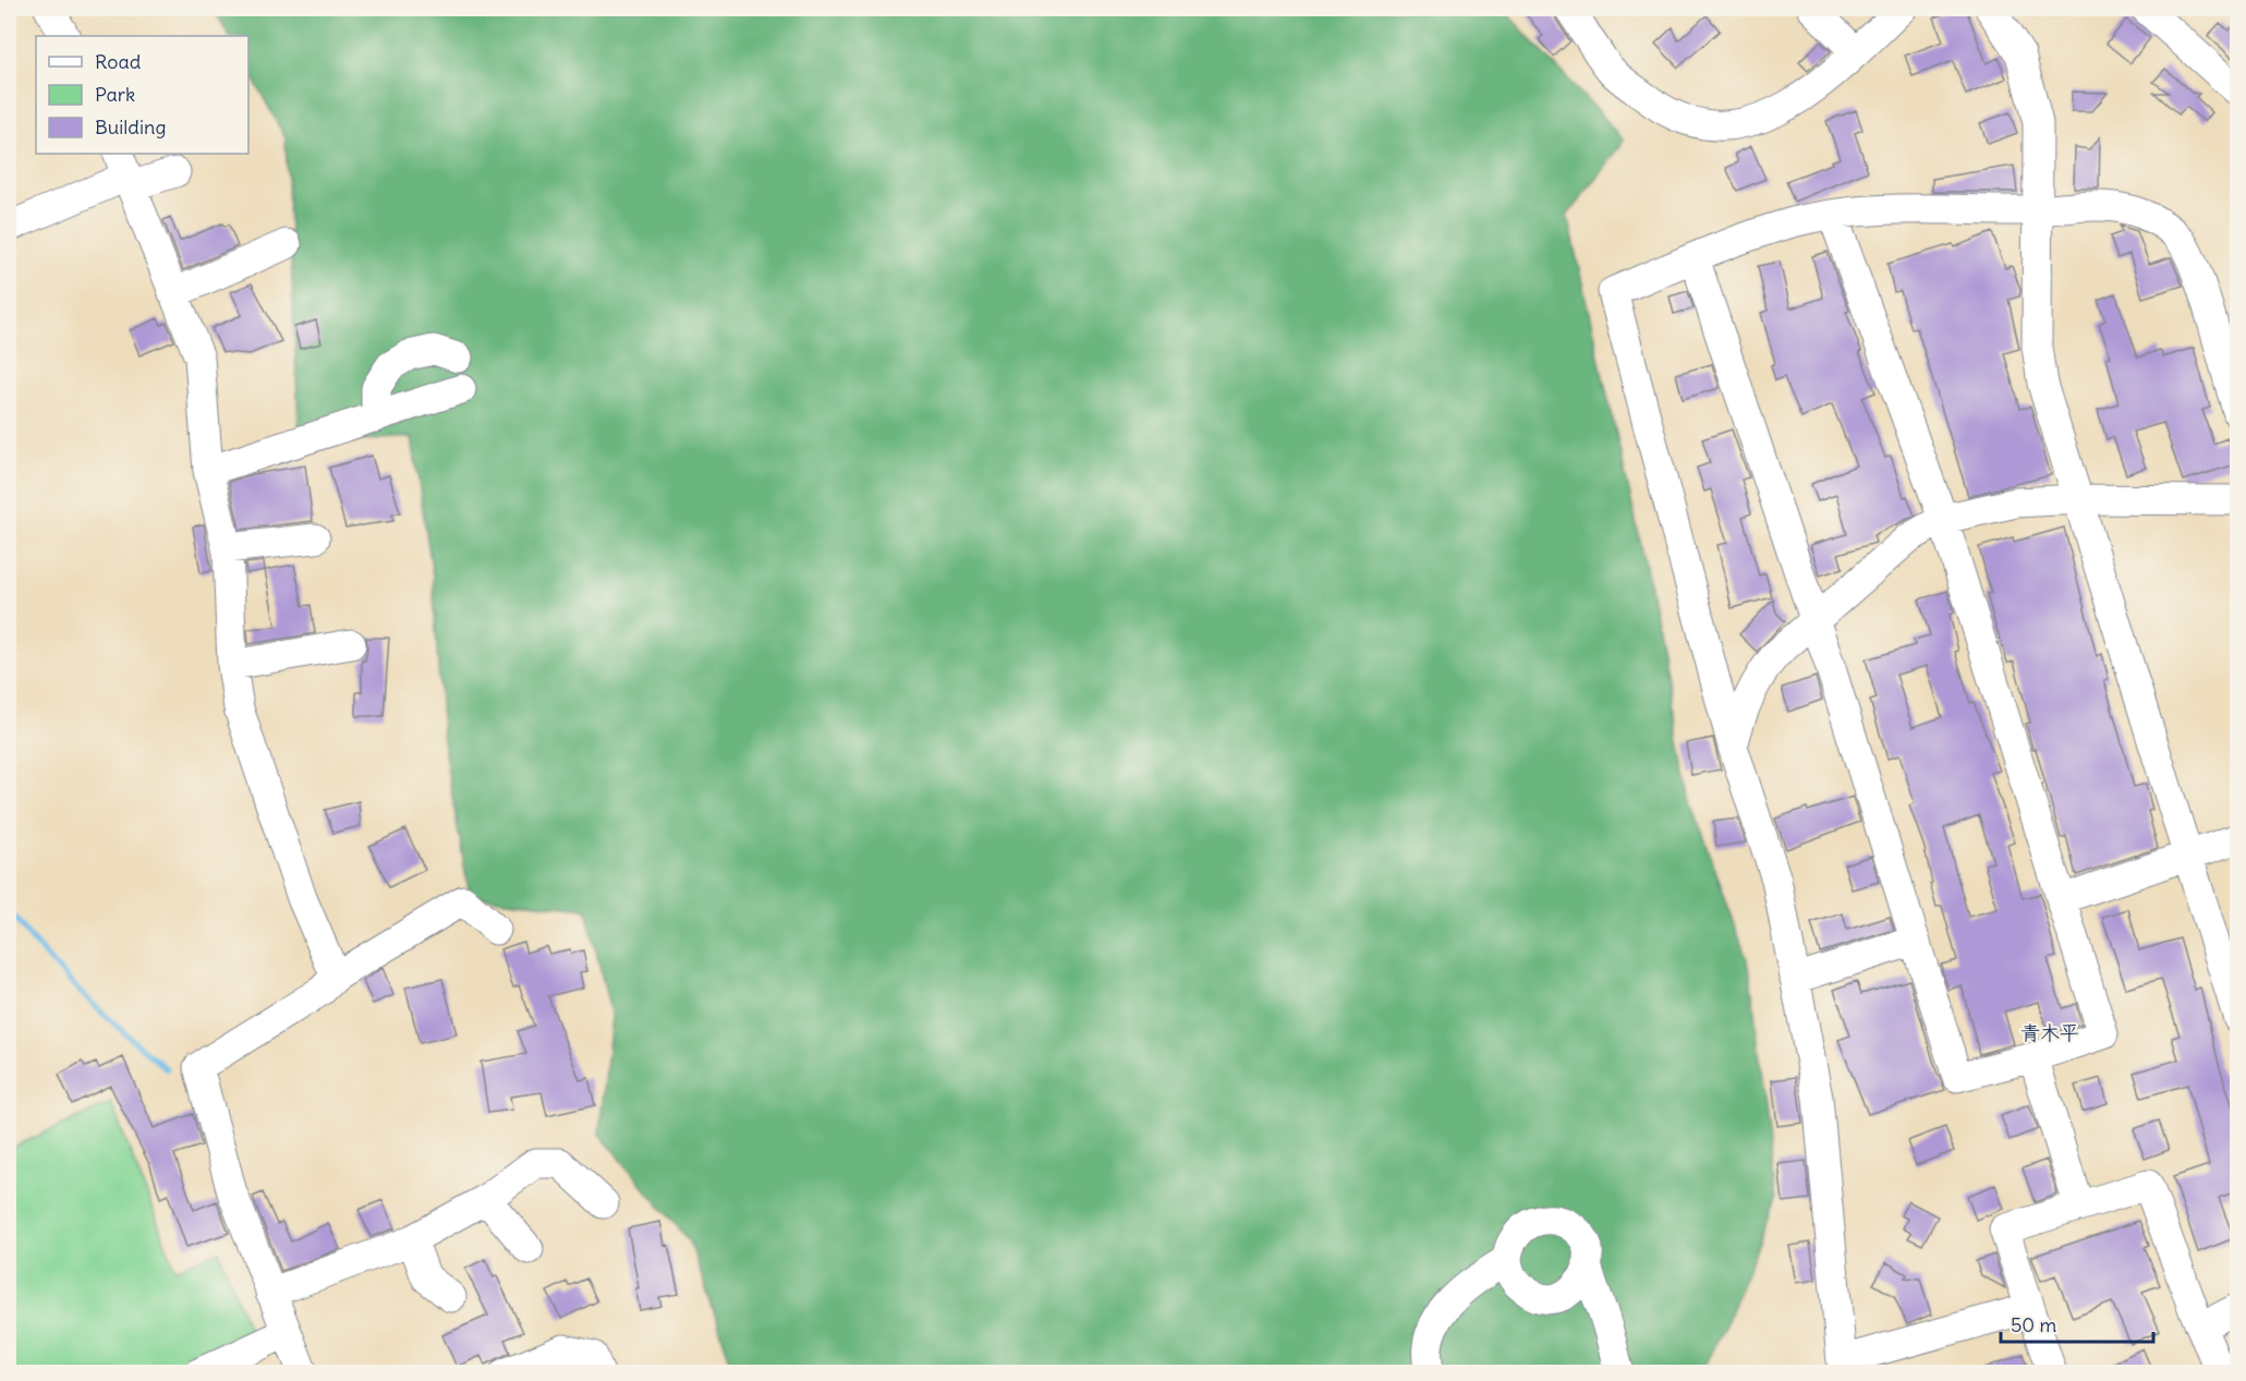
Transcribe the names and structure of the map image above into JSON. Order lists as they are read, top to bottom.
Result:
{
  "districts": ["青木平"],
  "legend": ["Road", "Park", "Building"],
  "scale_bar": "50 m"
}
